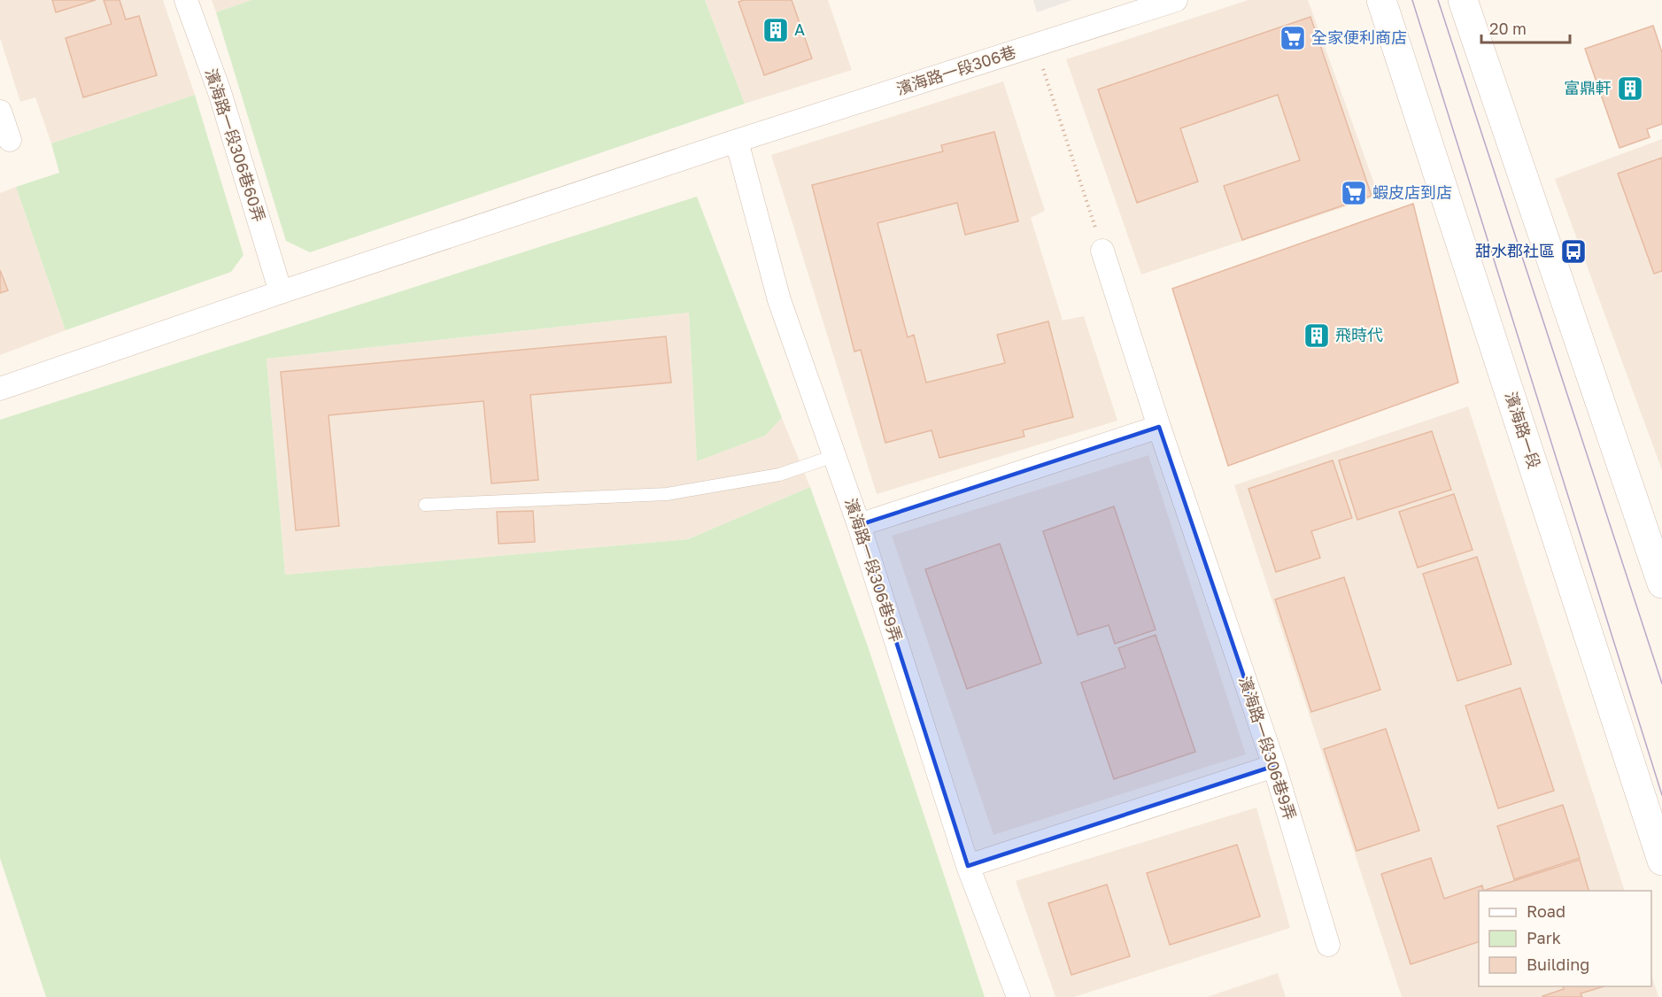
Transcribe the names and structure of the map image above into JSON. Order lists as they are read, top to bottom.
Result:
{
  "streets": {
    "street": [
      "濱海路一段306巷",
      "濱海路一段306巷60弄",
      "濱海路一段",
      "濱海路一段306巷9弄"
    ]
  },
  "crossings": [
    ["濱海路一段306巷", "濱海路一段306巷60弄"],
    ["濱海路一段306巷", "濱海路一段306巷9弄"]
  ],
  "places": {
    "building": ["A", "富鼎軒", "飛時代"],
    "supermarket": ["全家便利商店", "蝦皮店到店"],
    "bus stop": ["甜水郡社區"]
  },
  "legend": ["Road", "Park", "Building"],
  "scale_bar": "20 m"
}
